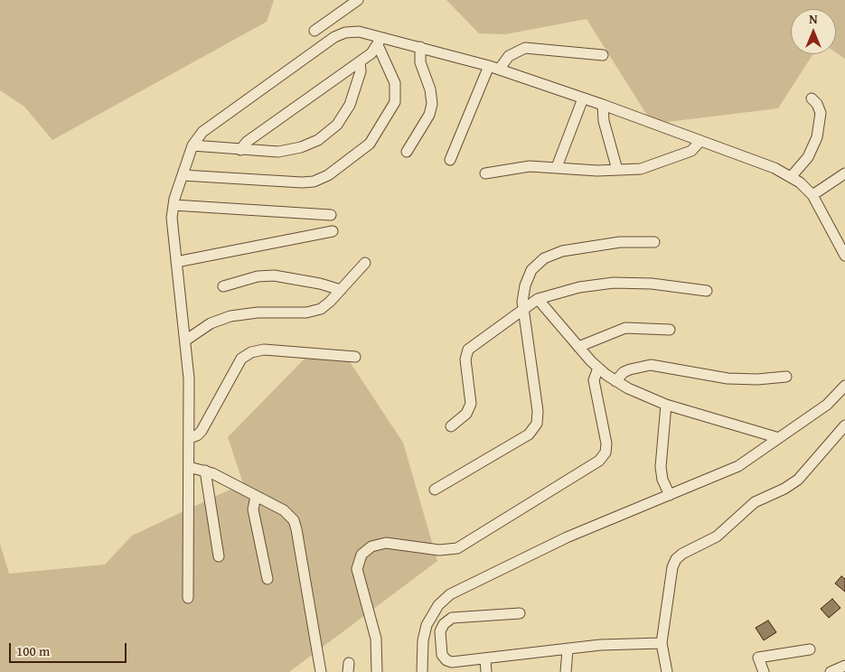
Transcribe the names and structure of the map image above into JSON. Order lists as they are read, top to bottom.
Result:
{
  "scale_bar": "100 m",
  "north": "top"
}
